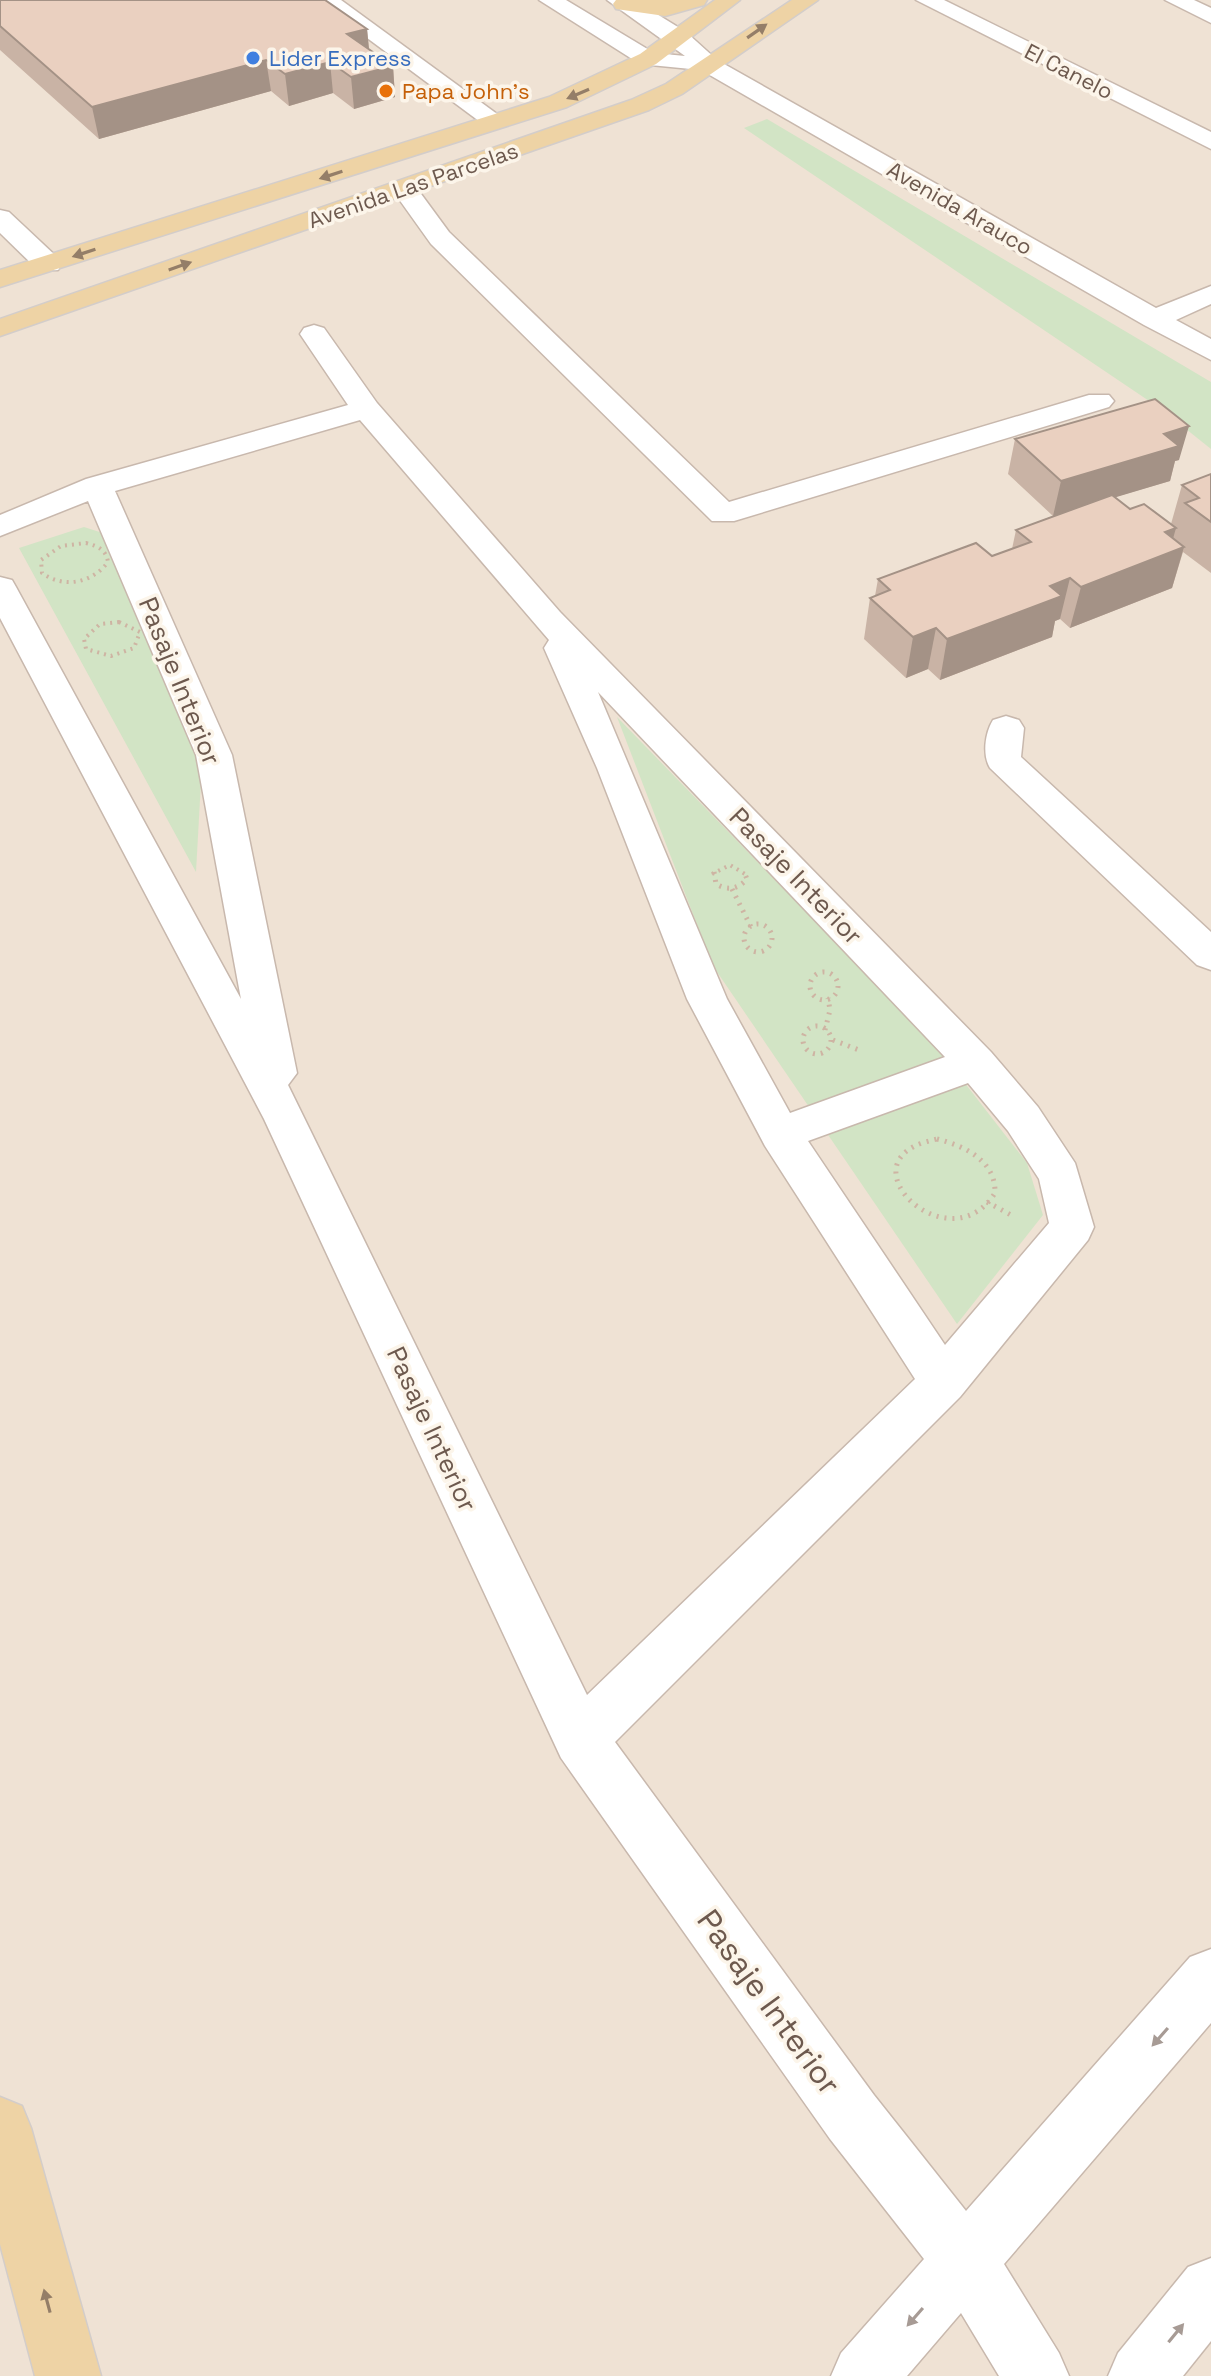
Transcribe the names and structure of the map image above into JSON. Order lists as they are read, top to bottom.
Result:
{
  "streets": {
    "main road": ["Avenida Las Parcelas"],
    "street": ["El Canelo", "Avenida Arauco", "Pasaje Interior"]
  },
  "crossings": [
    ["Avenida Las Parcelas", "Avenida Arauco"]
  ],
  "places": ["Lider Express", "Papa John's"]
}
